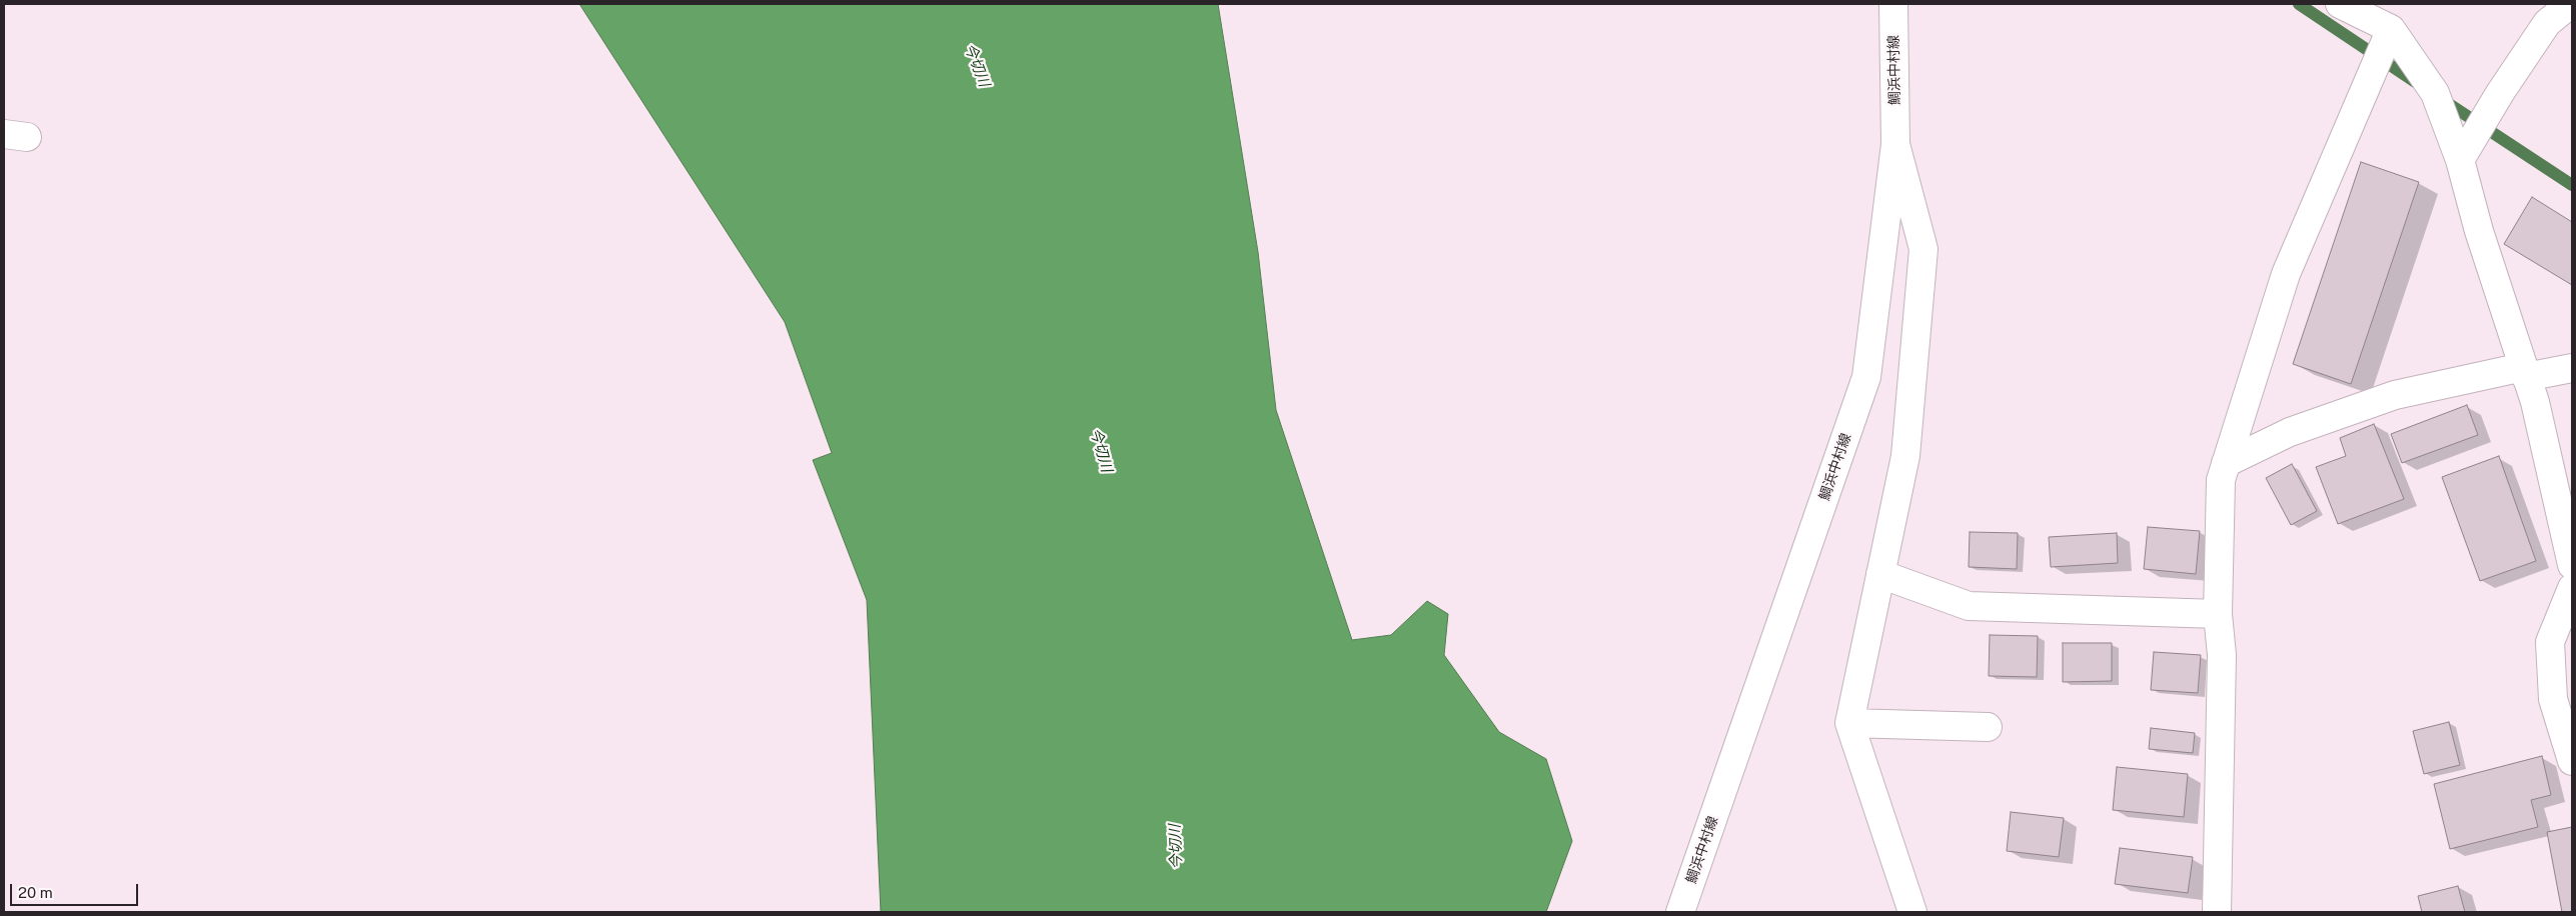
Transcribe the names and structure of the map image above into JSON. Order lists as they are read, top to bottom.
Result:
{
  "streets": {
    "street": ["鯛浜中村線"]
  },
  "water": ["今切川"],
  "scale_bar": "20 m"
}
